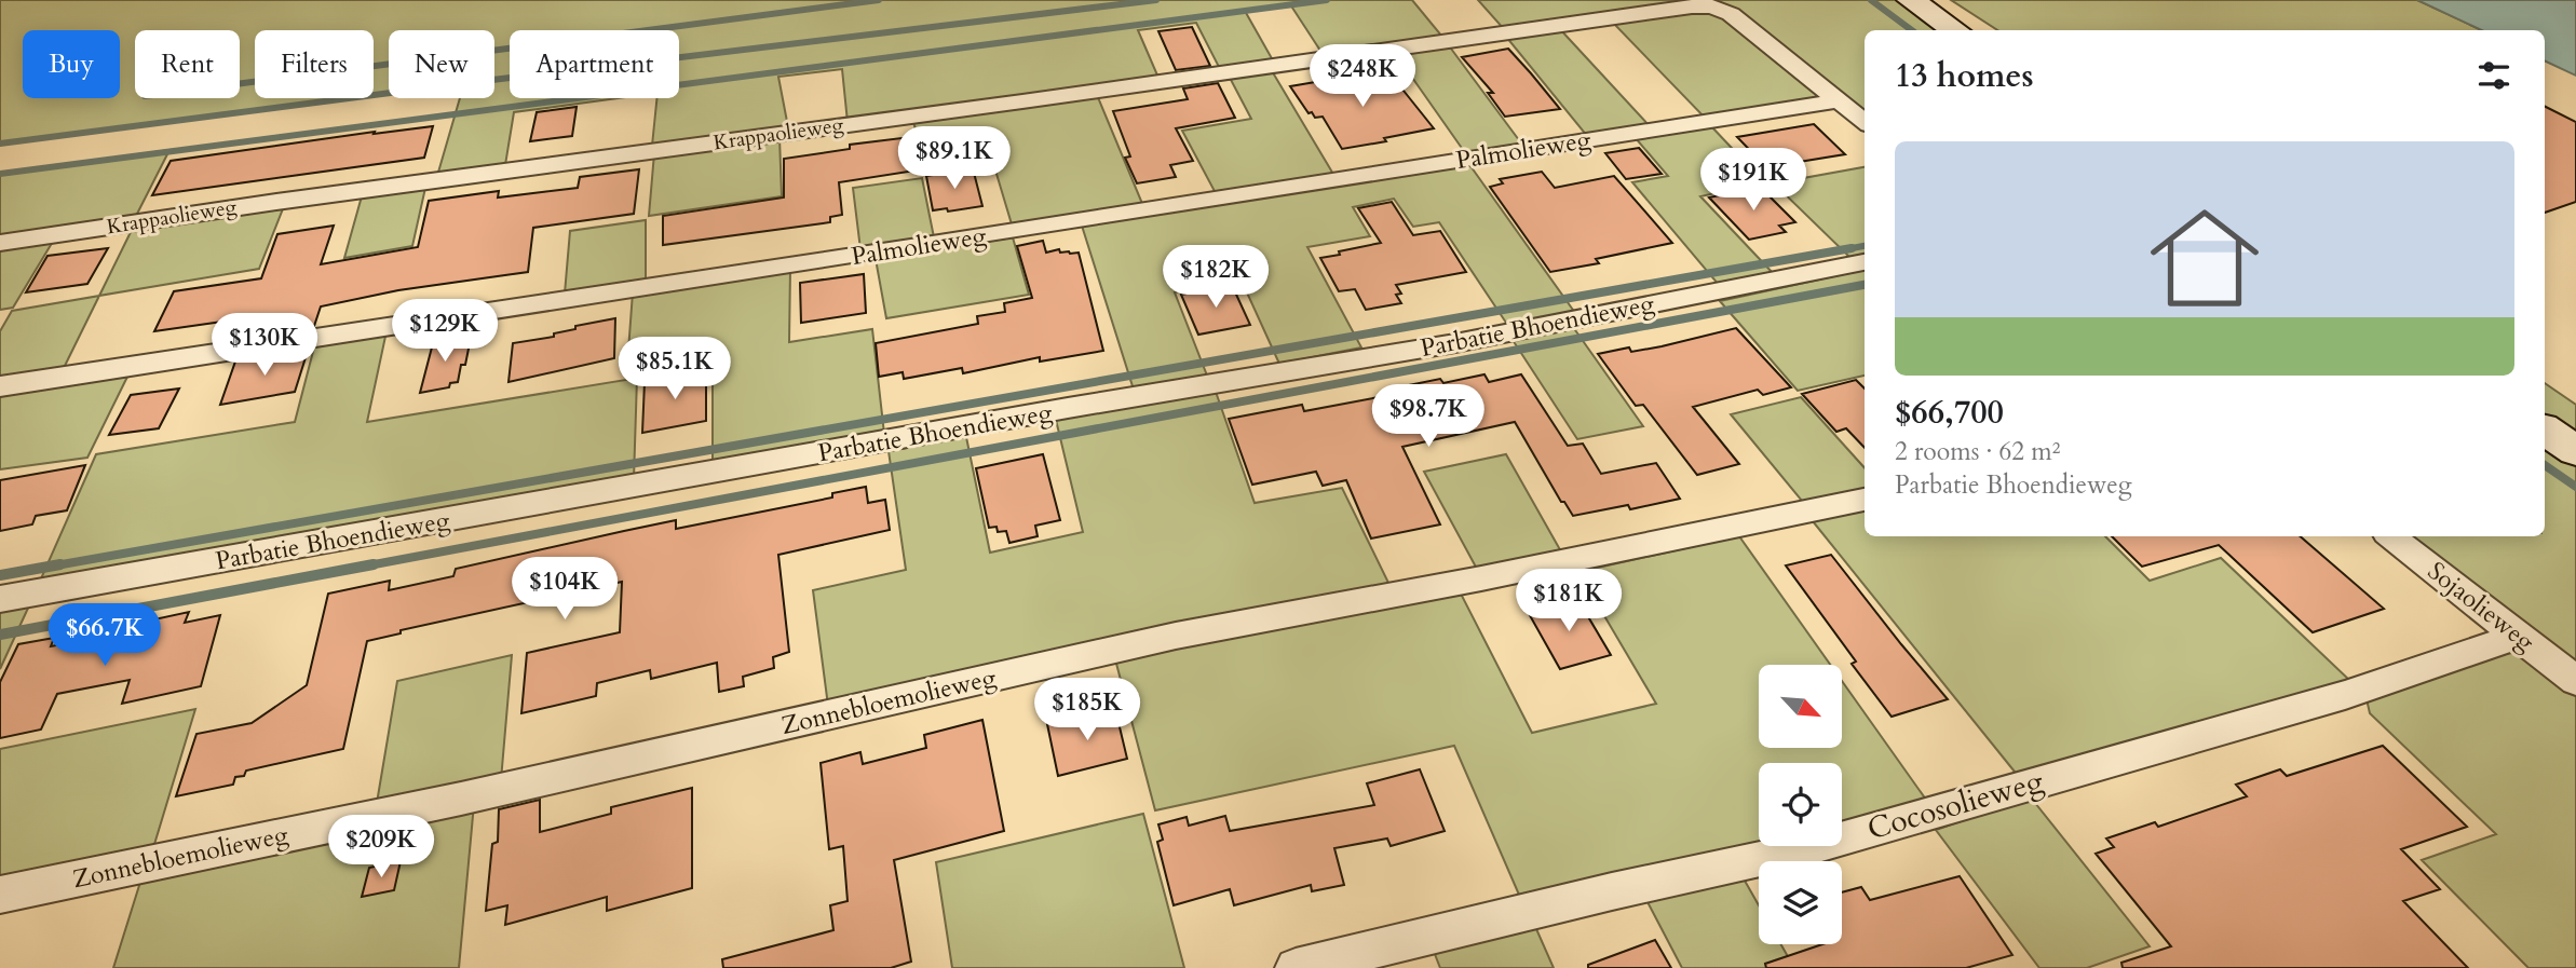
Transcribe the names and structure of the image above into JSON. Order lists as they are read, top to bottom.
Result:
{
  "streets": {
    "street": [
      "Krappaolieweg",
      "Palmolieweg",
      "Parbatie Bhoendieweg",
      "Sojaolieweg",
      "Zonnebloemolieweg",
      "Cocosolieweg"
    ]
  },
  "crossings": [
    ["Krappaolieweg", "Palmolieweg"],
    ["Sojaolieweg", "Cocosolieweg"]
  ],
  "north": "bottom right",
  "page": {
    "chip": [
      "Buy",
      "Rent",
      "Filters",
      "New",
      "Apartment"
    ],
    "heading": "13 homes",
    "price": [
      "$248K",
      "$89.1K",
      "$191K",
      "$182K",
      "$129K",
      "$130K",
      "$85.1K",
      "$98.7K",
      "$104K",
      "$181K",
      "$66.7K",
      "$185K",
      "$209K"
    ],
    "list": [
      {
        "name": "$66,700",
        "note": "2 rooms · 62 m² · Parbatie Bhoendieweg"
      }
    ]
  }
}
